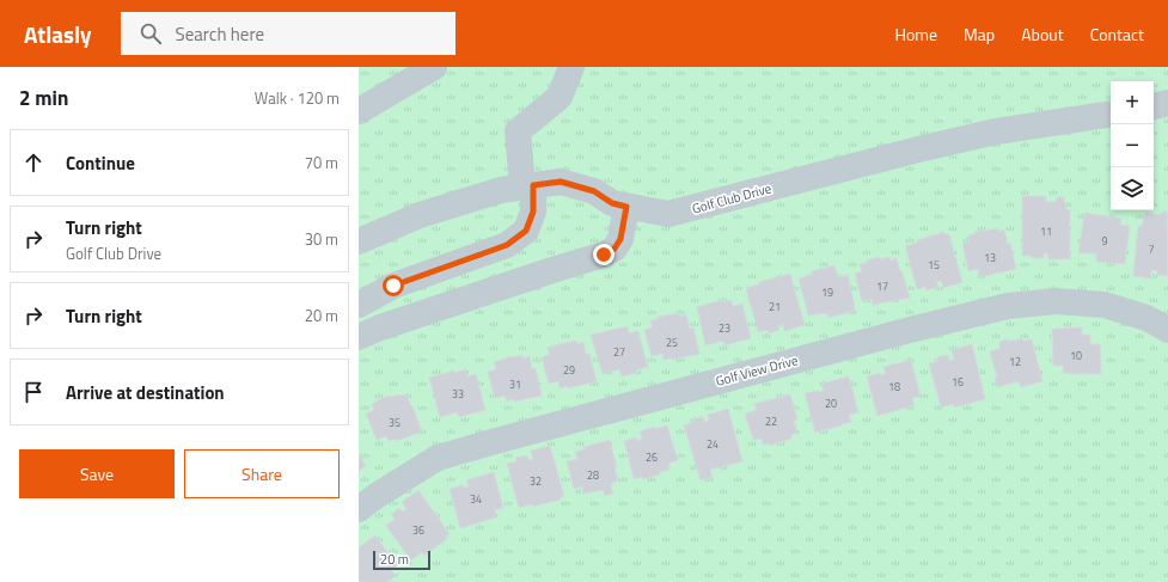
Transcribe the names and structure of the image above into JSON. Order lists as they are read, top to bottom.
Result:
{
  "streets": {
    "street": ["Golf Club Drive", "Golf View Drive"]
  },
  "house_numbers": [
    "11",
    "9",
    "7",
    "13",
    "15",
    "17",
    "19",
    "21",
    "23",
    "25",
    "27",
    "10",
    "12",
    "29",
    "16",
    "31",
    "18",
    "33",
    "20",
    "22",
    "35",
    "24",
    "26",
    "28",
    "32",
    "34",
    "36"
  ],
  "scale_bar": "20 m",
  "page": {
    "header": "Atlasly",
    "search": "Search here",
    "nav": [
      "Home",
      "Map",
      "About",
      "Contact"
    ],
    "heading": ["2 min", "Walk · 120 m"],
    "map_buttons": ["+", "−"],
    "list": [
      ["Continue", "70 m"],
      ["Turn right", "Golf Club Drive", "30 m"],
      ["Turn right", "20 m"],
      "Arrive at destination"
    ],
    "buttons": ["Save", "Share"],
    "scale": "20 m"
  }
}
